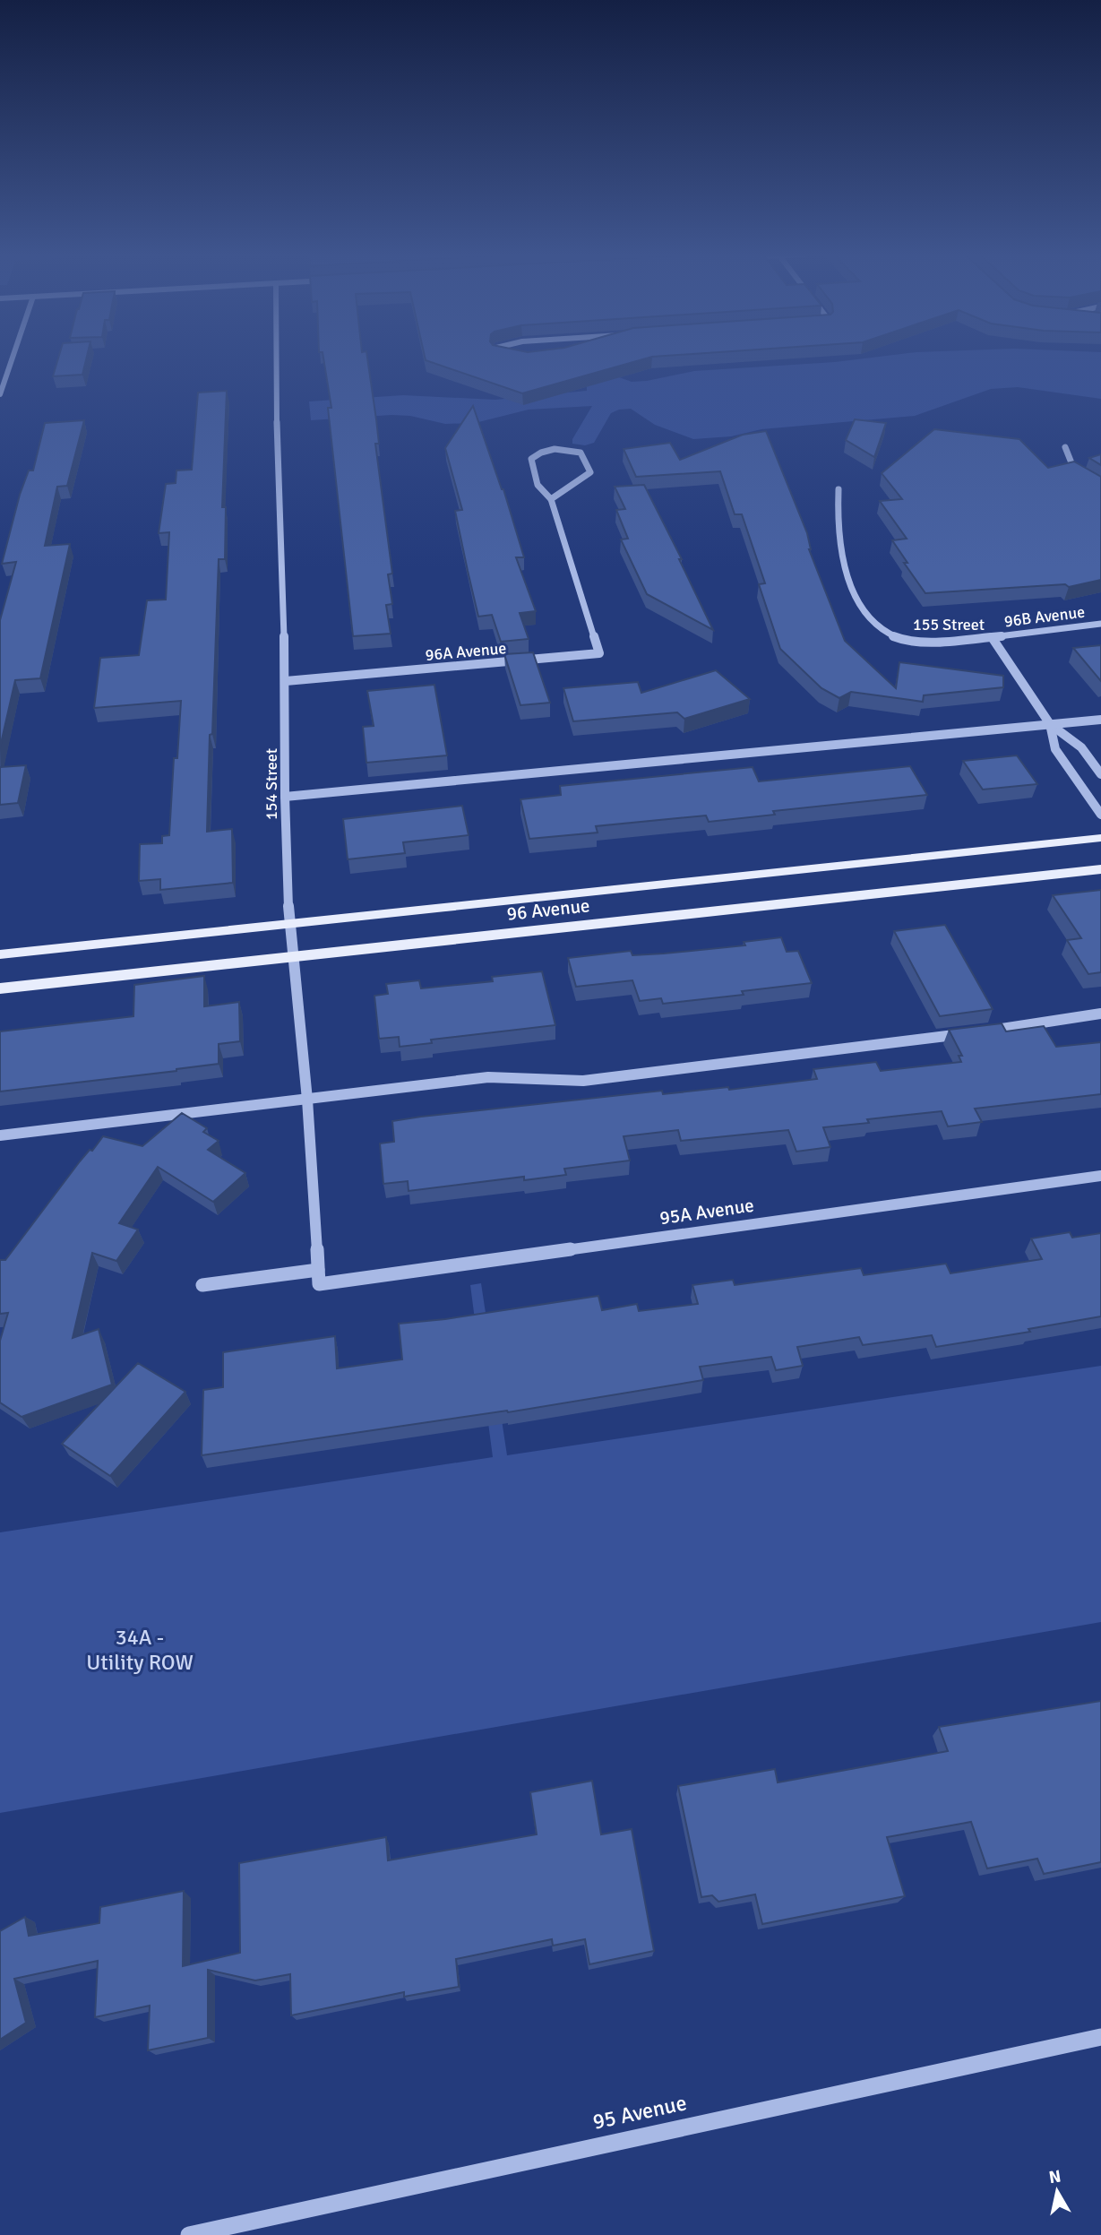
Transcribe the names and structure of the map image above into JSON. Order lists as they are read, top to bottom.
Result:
{
  "streets": {
    "main road": ["96 Avenue"],
    "street": [
      "96B Avenue",
      "155 Street",
      "96A Avenue",
      "154 Street",
      "95A Avenue",
      "95 Avenue"
    ]
  },
  "crossings": [
    ["96B Avenue", "155 Street"],
    ["96A Avenue", "154 Street"],
    ["154 Street", "96 Avenue"],
    ["154 Street", "95A Avenue"]
  ],
  "parks": ["34A - Utility ROW"],
  "north": "top"
}
